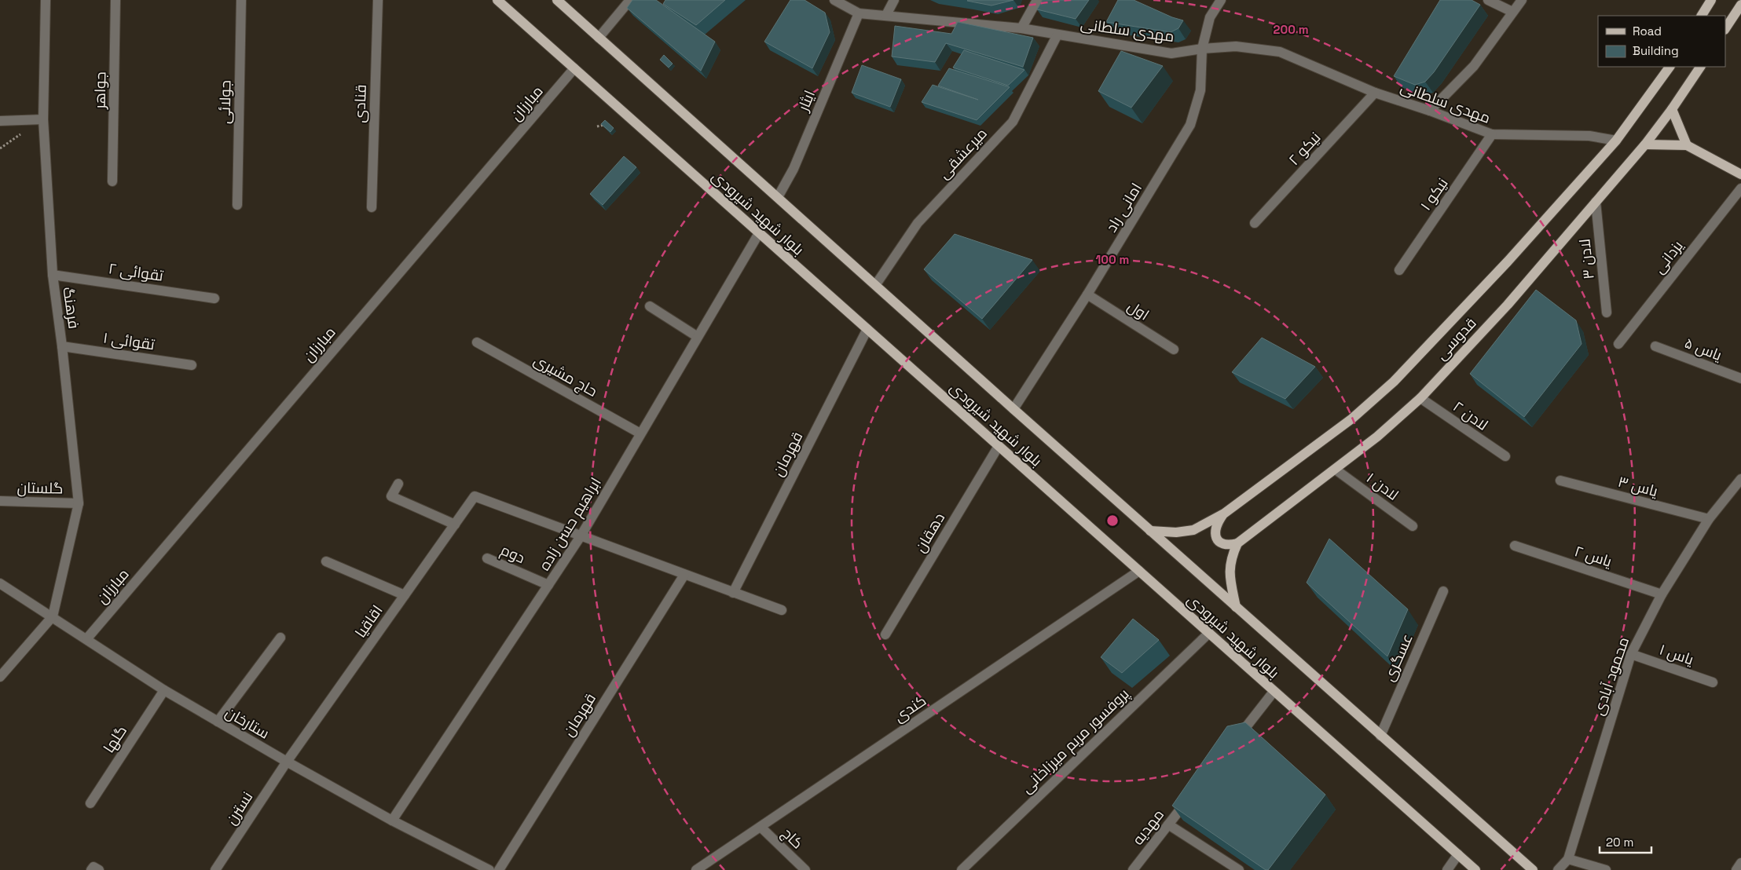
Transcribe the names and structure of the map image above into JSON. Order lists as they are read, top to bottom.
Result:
{
  "streets": {
    "main road": ["بلوار شهید شیرودی", "قدوسی"],
    "street": [
      "مهدی سلطانی",
      "جواهر",
      "ایثار",
      "جولائی",
      "مبارزان",
      "قنادی",
      "نیکو ۲",
      "میرعشقی",
      "نیکو ۱",
      "امانی راد",
      "یزدانی",
      "لادن ۳",
      "تقوائی ۲",
      "فرهنگ",
      "اول",
      "تقوائی ۱",
      "یاس ۵",
      "حاج مشیری",
      "لادن ۲",
      "قهرمان",
      "لادن ۱",
      "یاس ۳",
      "گلستان",
      "ابراهیم حسن زاده",
      "دهقان",
      "دوم",
      "یاس ۲",
      "اقاقیا",
      "یاس ۱",
      "عسگری",
      "محمود آبادی",
      "کندی",
      "ستارخان",
      "گلها",
      "پروفسور مریم میرزاخانی",
      "نسترن",
      "مهدیه",
      "کاج"
    ]
  },
  "crossings": [
    ["مهدی سلطانی", "ایثار"],
    ["مهدی سلطانی", "نیکو ۲"],
    ["مهدی سلطانی", "میرعشقی"],
    ["مهدی سلطانی", "نیکو ۱"],
    ["مهدی سلطانی", "امانی راد"],
    ["مهدی سلطانی", "قدوسی"],
    ["ایثار", "بلوار شهید شیرودی"],
    ["مبارزان", "بلوار شهید شیرودی"],
    ["مبارزان", "ستارخان"],
    ["میرعشقی", "بلوار شهید شیرودی"],
    ["امانی راد", "بلوار شهید شیرودی"],
    ["امانی راد", "اول"],
    ["بلوار شهید شیرودی", "قدوسی"],
    ["بلوار شهید شیرودی", "قهرمان"],
    ["بلوار شهید شیرودی", "ابراهیم حسن زاده"],
    ["بلوار شهید شیرودی", "دهقان"],
    ["بلوار شهید شیرودی", "عسگری"],
    ["بلوار شهید شیرودی", "کندی"],
    ["بلوار شهید شیرودی", "پروفسور مریم میرزاخانی"],
    ["لادن ۳", "قدوسی"],
    ["تقوائی ۲", "فرهنگ"],
    ["فرهنگ", "تقوائی ۱"],
    ["فرهنگ", "گلستان"],
    ["فرهنگ", "ستارخان"],
    ["قدوسی", "لادن ۲"],
    ["قدوسی", "لادن ۱"],
    ["حاج مشیری", "ابراهیم حسن زاده"],
    ["یاس ۳", "محمود آبادی"],
    ["ابراهیم حسن زاده", "دوم"],
    ["ابراهیم حسن زاده", "اقاقیا"],
    ["ابراهیم حسن زاده", "ستارخان"],
    ["یاس ۲", "محمود آبادی"],
    ["اقاقیا", "ستارخان"],
    ["اقاقیا", "نسترن"],
    ["یاس ۱", "محمود آبادی"],
    ["کندی", "کاج"],
    ["ستارخان", "گلها"],
    ["ستارخان", "نسترن"]
  ],
  "legend": ["Road", "Building"],
  "scale_bar": "20 m",
  "rings": ["200 m", "100 m"]
}
